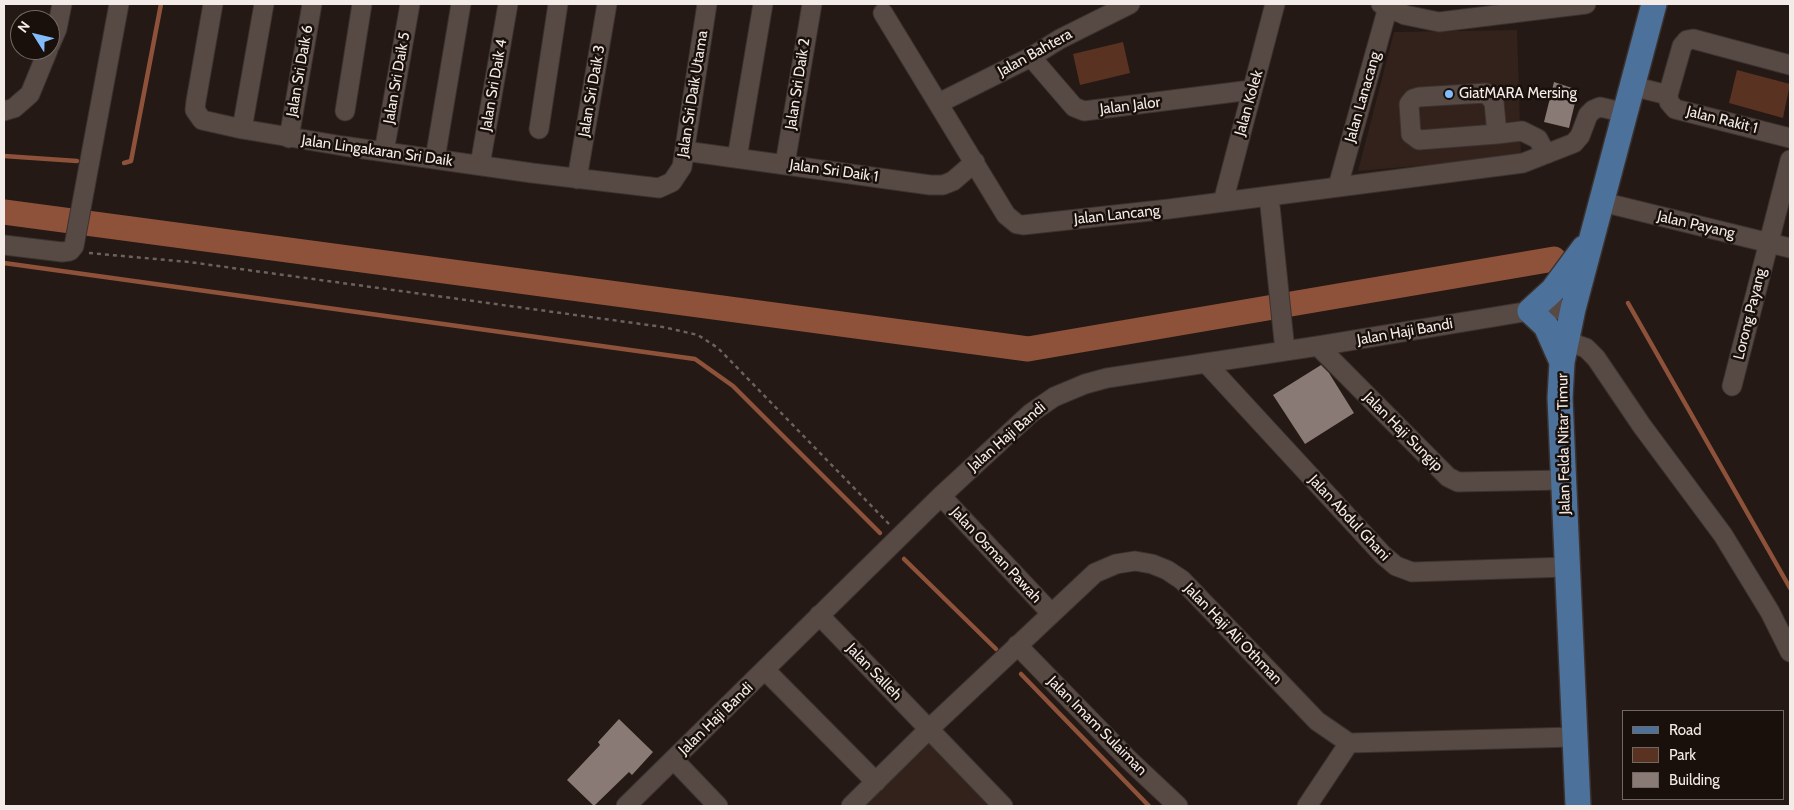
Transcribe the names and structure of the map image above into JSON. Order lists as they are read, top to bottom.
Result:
{
  "streets": {
    "main road": ["Jalan Felda Nitar Timur"],
    "street": [
      "Jalan Bahtera",
      "Jalan Sri Daik 6",
      "Jalan Sri Daik 5",
      "Jalan Sri Daik 2",
      "Jalan Sri Daik 4",
      "Jalan Sri Daik 3",
      "Jalan Sri Daik Utama",
      "Jalan Lanacang",
      "Jalan Kolek",
      "Jalan Jalor",
      "Jalan Rakit 1",
      "Jalan Lingakaran Sri Daik",
      "Jalan Sri Daik 1",
      "Jalan Lancang",
      "Jalan Payang",
      "Lorong Payang",
      "Jalan Haji Bandi",
      "Jalan Haji Sungip",
      "Jalan Abdul Ghani",
      "Jalan Osman Pawah",
      "Jalan Haji Ali Othman",
      "Jalan Salleh",
      "Jalan Imam Sulaiman"
    ]
  },
  "crossings": [
    ["Jalan Bahtera", "Jalan Jalor"],
    ["Jalan Bahtera", "Jalan Lancang"],
    ["Jalan Sri Daik 6", "Jalan Lingakaran Sri Daik"],
    ["Jalan Sri Daik 5", "Jalan Lingakaran Sri Daik"],
    ["Jalan Sri Daik 2", "Jalan Sri Daik 1"],
    ["Jalan Sri Daik 4", "Jalan Lingakaran Sri Daik"],
    ["Jalan Sri Daik 3", "Jalan Lingakaran Sri Daik"],
    ["Jalan Sri Daik Utama", "Jalan Lingakaran Sri Daik"],
    ["Jalan Sri Daik Utama", "Jalan Sri Daik 1"],
    ["Jalan Lanacang", "Jalan Lancang"],
    ["Jalan Kolek", "Jalan Jalor"],
    ["Jalan Kolek", "Jalan Lancang"],
    ["Jalan Rakit 1", "Jalan Felda Nitar Timur"],
    ["Jalan Sri Daik 1", "Jalan Lancang"],
    ["Jalan Lancang", "Jalan Felda Nitar Timur"],
    ["Jalan Payang", "Lorong Payang"],
    ["Jalan Payang", "Jalan Felda Nitar Timur"],
    ["Jalan Haji Bandi", "Jalan Haji Sungip"],
    ["Jalan Haji Bandi", "Jalan Felda Nitar Timur"],
    ["Jalan Haji Bandi", "Jalan Abdul Ghani"],
    ["Jalan Haji Bandi", "Jalan Osman Pawah"],
    ["Jalan Haji Bandi", "Jalan Salleh"],
    ["Jalan Haji Sungip", "Jalan Felda Nitar Timur"],
    ["Jalan Felda Nitar Timur", "Jalan Abdul Ghani"],
    ["Jalan Osman Pawah", "Jalan Haji Ali Othman"],
    ["Jalan Haji Ali Othman", "Jalan Salleh"],
    ["Jalan Haji Ali Othman", "Jalan Imam Sulaiman"]
  ],
  "places": ["GiatMARA Mersing"],
  "legend": ["Road", "Park", "Building"],
  "north": "top left"
}
